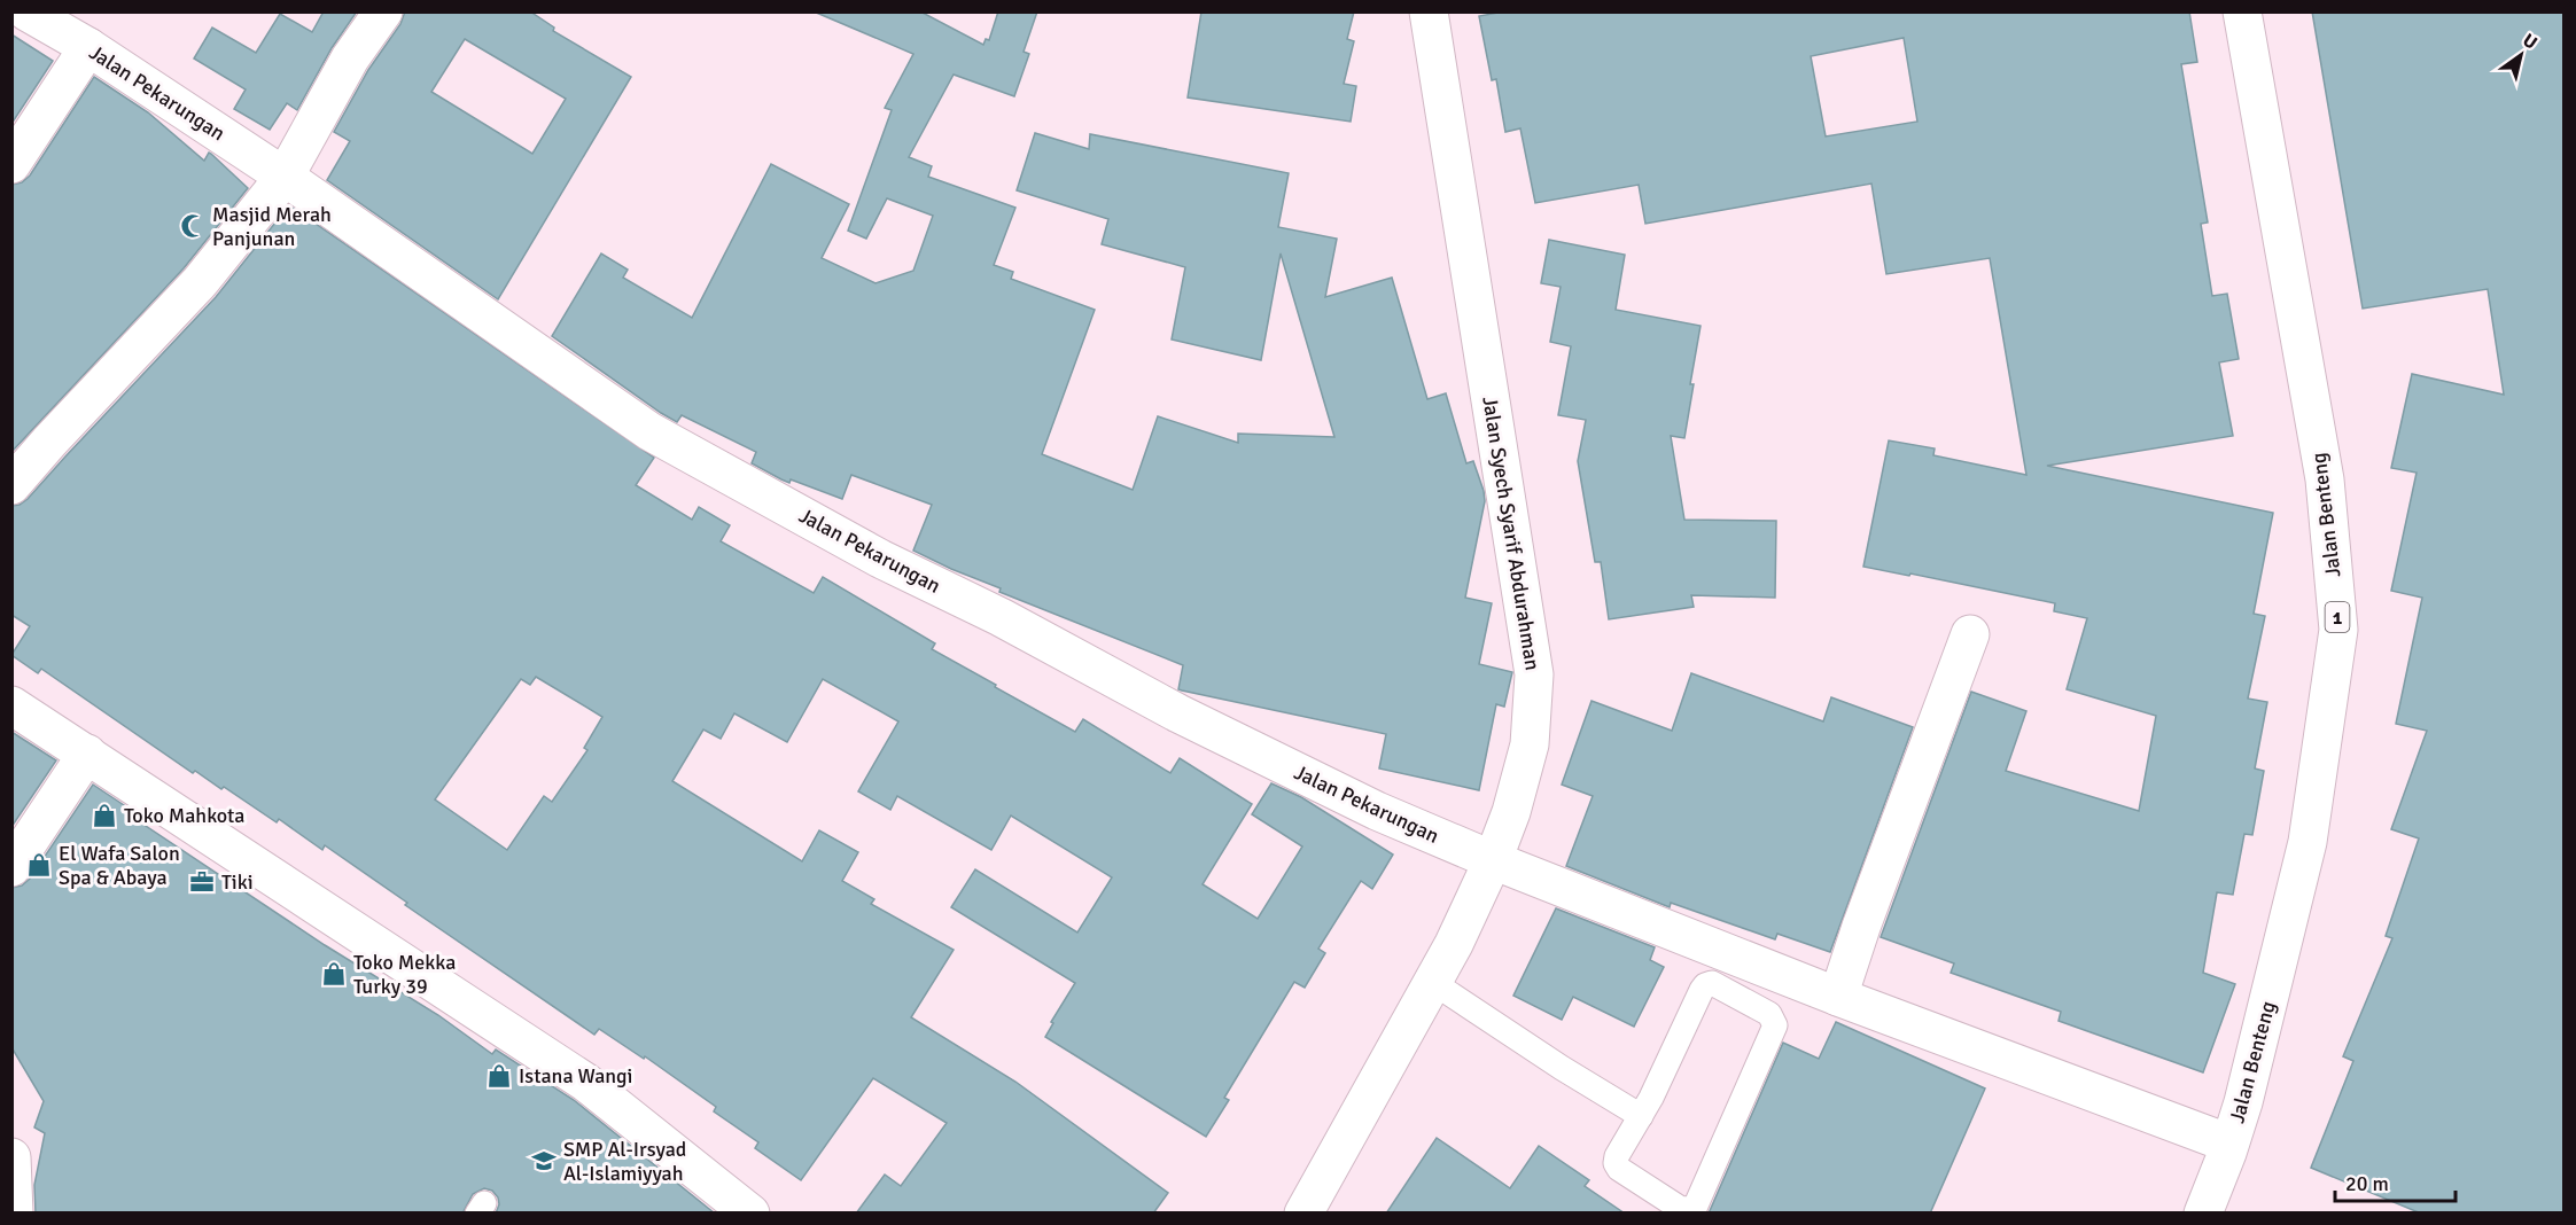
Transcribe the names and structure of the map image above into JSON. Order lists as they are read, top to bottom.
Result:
{
  "streets": {
    "main road": [
      "Jalan Pekarungan",
      "Jalan Benteng",
      "Jalan Syech Syarif Abdurahman",
      "1"
    ]
  },
  "crossings": [
    ["Jalan Pekarungan", "Jalan Benteng"],
    ["Jalan Pekarungan", "Jalan Syech Syarif Abdurahman"]
  ],
  "places": {
    "mosque": ["Masjid Merah Panjunan"],
    "shop": [
      "Toko Mahkota",
      "El Wafa Salon Spa & Abaya",
      "Toko Mekka Turky 39",
      "Istana Wangi"
    ],
    "office": ["Tiki"],
    "school or university": ["SMP Al-Irsyad Al-Islamiyyah"]
  },
  "scale_bar": "20 m",
  "north": "top right"
}
